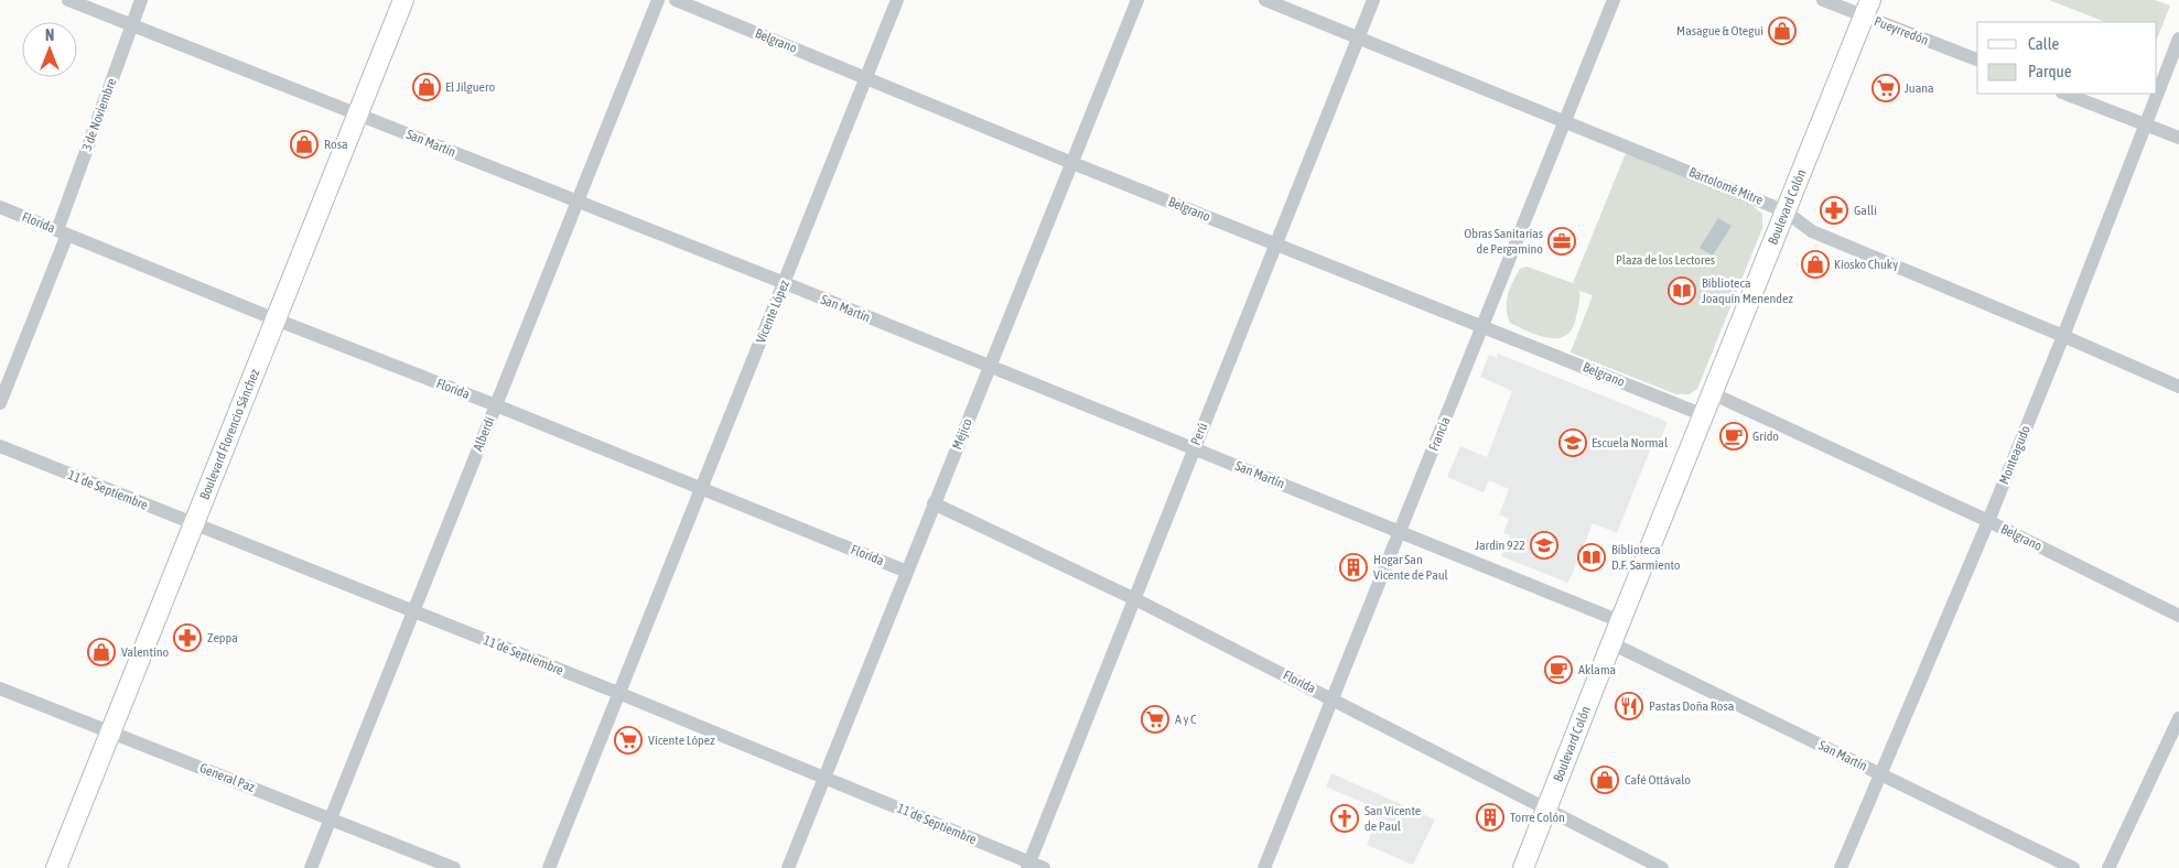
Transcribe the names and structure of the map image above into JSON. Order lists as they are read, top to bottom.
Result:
{
  "streets": {
    "main road": ["Boulevard Colón", "Boulevard Florencio Sánchez"],
    "street": [
      "Pueyrredón",
      "Belgrano",
      "3 de Noviembre",
      "San Martín",
      "Bartolomé Mitre",
      "Florida",
      "Vicente López",
      "Alberdi",
      "Méjico",
      "Perú",
      "Francia",
      "Monteagudo",
      "11 de Septiembre",
      "General Paz"
    ]
  },
  "crossings": [
    ["Pueyrredón", "Boulevard Colón"],
    ["Belgrano", "Boulevard Colón"],
    ["Belgrano", "Vicente López"],
    ["Belgrano", "Méjico"],
    ["Belgrano", "Perú"],
    ["Belgrano", "Francia"],
    ["Belgrano", "Monteagudo"],
    ["3 de Noviembre", "San Martín"],
    ["3 de Noviembre", "Florida"],
    ["San Martín", "Boulevard Colón"],
    ["San Martín", "Vicente López"],
    ["San Martín", "Boulevard Florencio Sánchez"],
    ["San Martín", "Alberdi"],
    ["San Martín", "Méjico"],
    ["San Martín", "Perú"],
    ["San Martín", "Francia"],
    ["San Martín", "Monteagudo"],
    ["Bartolomé Mitre", "Boulevard Colón"],
    ["Bartolomé Mitre", "Perú"],
    ["Bartolomé Mitre", "Francia"],
    ["Bartolomé Mitre", "Monteagudo"],
    ["Boulevard Colón", "Florida"],
    ["Florida", "Vicente López"],
    ["Florida", "Boulevard Florencio Sánchez"],
    ["Florida", "Alberdi"],
    ["Florida", "Méjico"],
    ["Florida", "Perú"],
    ["Florida", "Francia"],
    ["Vicente López", "11 de Septiembre"],
    ["Boulevard Florencio Sánchez", "11 de Septiembre"],
    ["Boulevard Florencio Sánchez", "General Paz"],
    ["Alberdi", "11 de Septiembre"],
    ["Alberdi", "General Paz"],
    ["Méjico", "11 de Septiembre"],
    ["Perú", "11 de Septiembre"]
  ],
  "parks": ["Plaza de los Lectores"],
  "places": {
    "shop": [
      "Masague & Otegui",
      "El Jilguero",
      "Rosa",
      "Kiosko Chuky",
      "Valentino",
      "Café Ottávalo"
    ],
    "supermarket": ["Juana", "A y C", "Vicente López"],
    "pharmacy": ["Galli", "Zeppa"],
    "office": ["Obras Sanitarias de Pergamino"],
    "library": ["Biblioteca Joaquín Menendez", "Biblioteca D.F. Sarmiento"],
    "cafe": ["Grido", "Aklama"],
    "school or university": ["Escuela Normal", "Jardín 922"],
    "building": ["Hogar San Vicente de Paul", "Torre Colón"],
    "restaurant": ["Pastas Doña Rosa"],
    "church": ["San Vicente de Paul"]
  },
  "legend": ["Calle", "Parque"],
  "north": "top"
}
